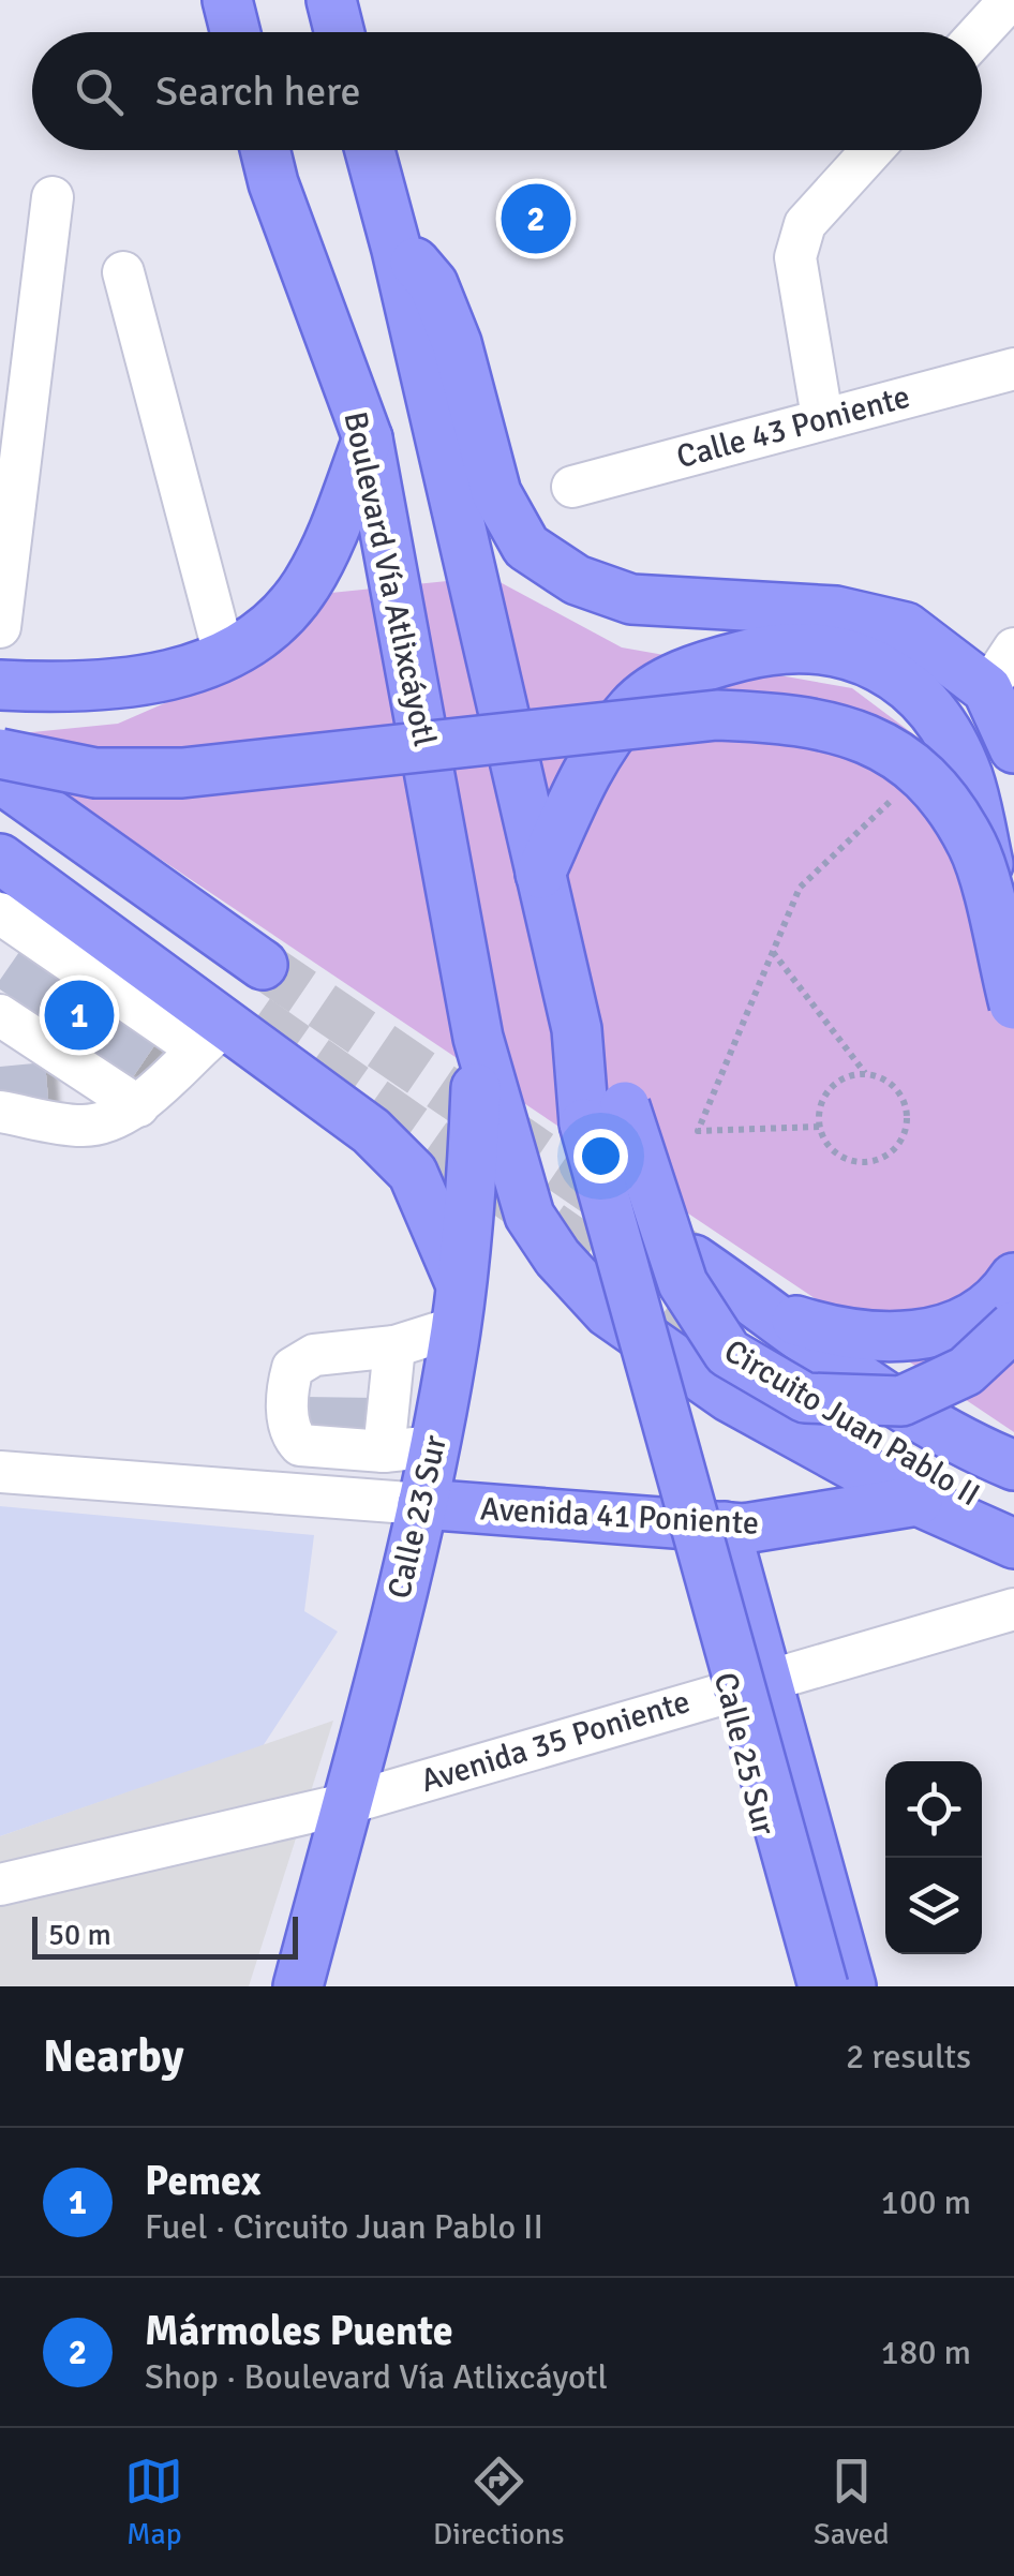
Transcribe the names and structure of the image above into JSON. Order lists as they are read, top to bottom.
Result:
{
  "streets": {
    "main road": [
      "Boulevard Vía Atlixcáyotl",
      "Circuito Juan Pablo II",
      "Avenida 41 Poniente",
      "Calle 23 Sur",
      "Calle 25 Sur"
    ],
    "street": ["Calle 43 Poniente", "Avenida 35 Poniente"]
  },
  "crossings": [
    ["Boulevard Vía Atlixcáyotl", "Calle 23 Sur"],
    ["Avenida 41 Poniente", "Calle 23 Sur"],
    ["Avenida 41 Poniente", "Calle 25 Sur"],
    ["Calle 23 Sur", "Avenida 35 Poniente"],
    ["Avenida 35 Poniente", "Calle 25 Sur"]
  ],
  "scale_bar": "50 m",
  "page": {
    "search": "Search here",
    "pins": ["2", "1"],
    "scale": "50 m",
    "heading": ["Nearby", "2 results"],
    "list": [
      {
        "mark": "1",
        "name": "Pemex",
        "note": "Fuel · Circuito Juan Pablo II",
        "value": "100 m"
      },
      {
        "mark": "2",
        "name": "Mármoles Puente",
        "note": "Shop · Boulevard Vía Atlixcáyotl",
        "value": "180 m"
      }
    ],
    "nav": ["Map", "Directions", "Saved"]
  }
}
